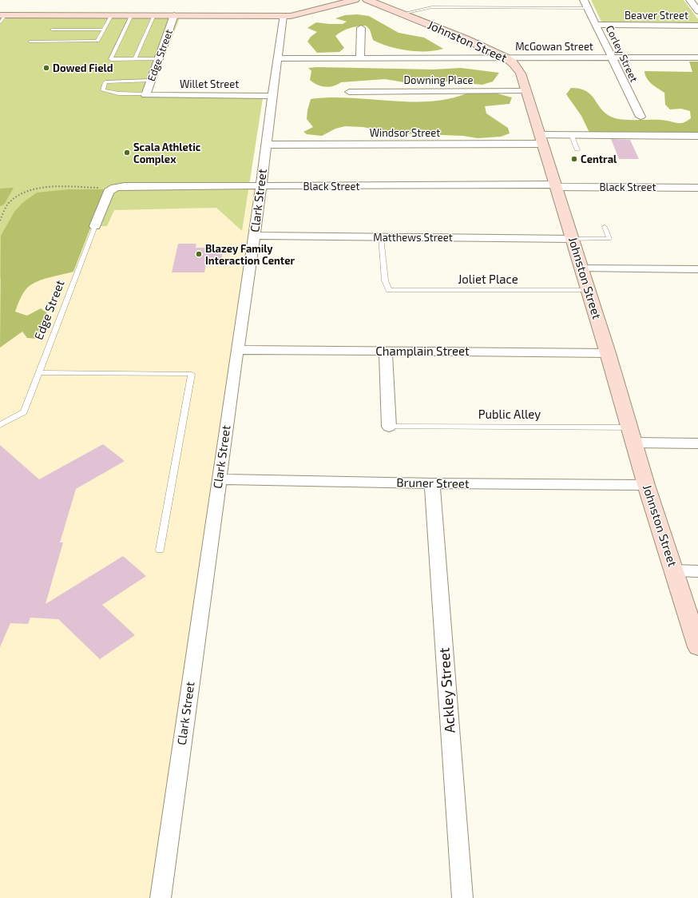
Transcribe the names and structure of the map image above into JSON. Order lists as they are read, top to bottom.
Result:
{
  "streets": {
    "main road": ["Johnston Street"],
    "street": [
      "Beaver Street",
      "McGowan Street",
      "Corley Street",
      "Edge Street",
      "Downing Place",
      "Willet Street",
      "Windsor Street",
      "Black Street",
      "Clark Street",
      "Matthews Street",
      "Champlain Street",
      "Bruner Street",
      "Ackley Street"
    ],
    "lane": ["Joliet Place", "Public Alley"]
  },
  "crossings": [
    ["Beaver Street", "Corley Street"],
    ["Johnston Street", "McGowan Street"],
    ["Johnston Street", "Downing Place"],
    ["Johnston Street", "Windsor Street"],
    ["Johnston Street", "Black Street"],
    ["Johnston Street", "Matthews Street"],
    ["Johnston Street", "Joliet Place"],
    ["Johnston Street", "Champlain Street"],
    ["Johnston Street", "Public Alley"],
    ["Johnston Street", "Bruner Street"],
    ["McGowan Street", "Corley Street"],
    ["McGowan Street", "Clark Street"],
    ["Edge Street", "Willet Street"],
    ["Edge Street", "Black Street"],
    ["Willet Street", "Clark Street"],
    ["Windsor Street", "Clark Street"],
    ["Black Street", "Clark Street"],
    ["Clark Street", "Matthews Street"],
    ["Clark Street", "Champlain Street"],
    ["Clark Street", "Bruner Street"],
    ["Matthews Street", "Joliet Place"],
    ["Bruner Street", "Ackley Street"]
  ],
  "places": [
    "Dowed Field",
    "Scala Athletic Complex",
    "Central",
    "Blazey Family Interaction Center"
  ]
}
